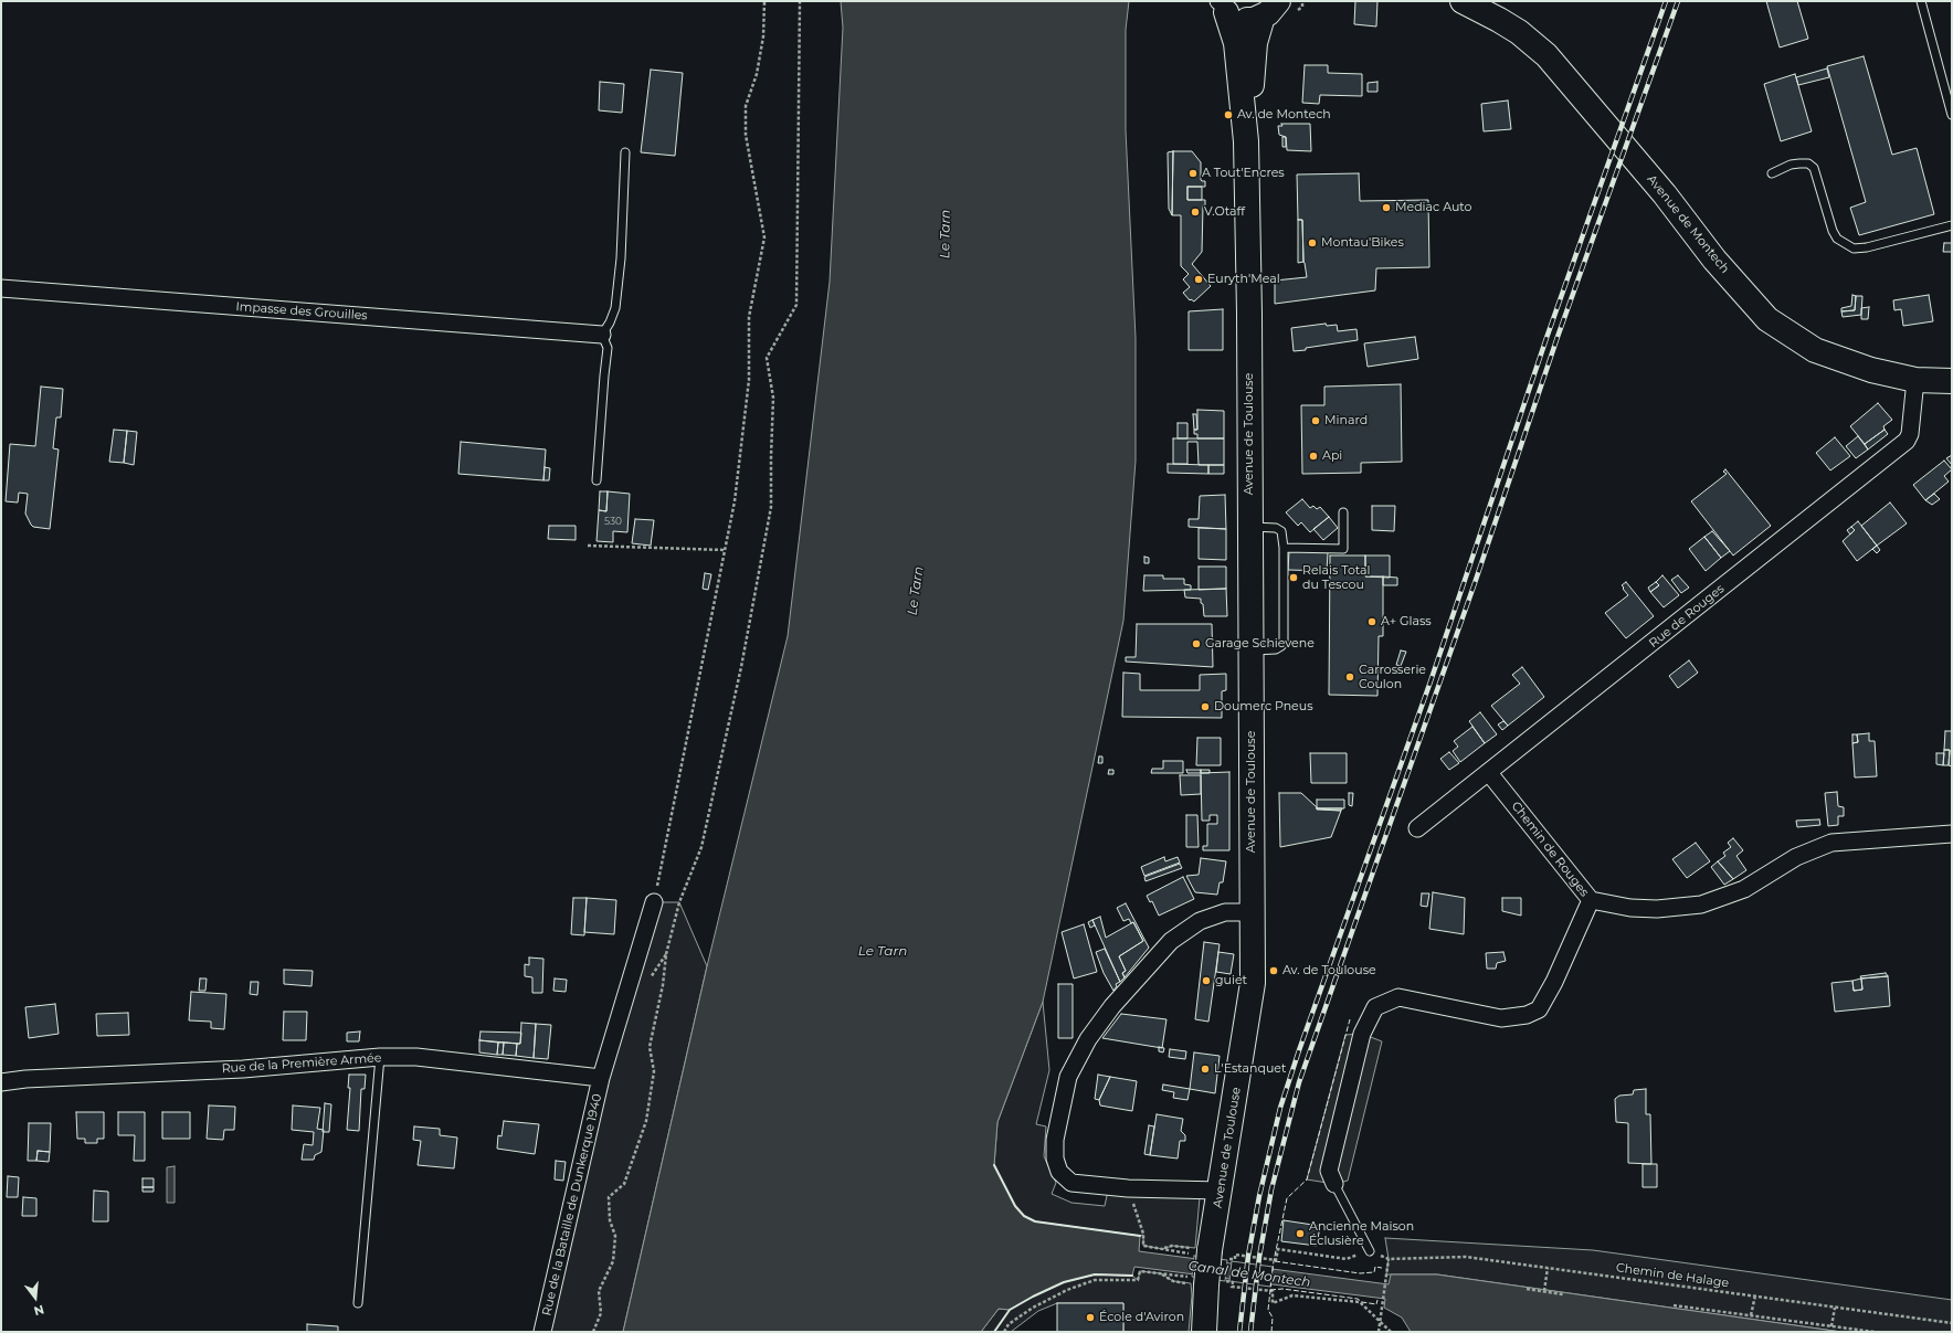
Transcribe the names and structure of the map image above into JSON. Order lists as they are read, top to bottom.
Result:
{
  "streets": {
    "main road": ["Avenue de Montech", "Avenue de Toulouse"],
    "street": [
      "Impasse des Grouilles",
      "Rue de Rouges",
      "Chemin de Rouges",
      "Rue de la Première Armée",
      "Rue de la Bataille de Dunkerque 1940"
    ],
    "path": ["Chemin de Halage"]
  },
  "crossings": [
    ["Avenue de Montech", "Rue de Rouges"],
    ["Rue de Rouges", "Chemin de Rouges"],
    ["Rue de la Première Armée", "Rue de la Bataille de Dunkerque 1940"]
  ],
  "water": ["Le Tarn", "Canal de Montech"],
  "places": [
    "Av. de Montech",
    "A Tout'Encres",
    "Mediac Auto",
    "V.Otaff",
    "Montau'Bikes",
    "Euryth'Meal",
    "Minard",
    "Api",
    "Relais Total du Tescou",
    "A+ Glass",
    "Garage Schievene",
    "Carrosserie Coulon",
    "Doumerc Pneus",
    "Av. de Toulouse",
    "guiet",
    "L'Estanquet",
    "Ancienne Maison Éclusière",
    "École d'Aviron"
  ],
  "house_numbers": ["530"],
  "north": "bottom"
}
